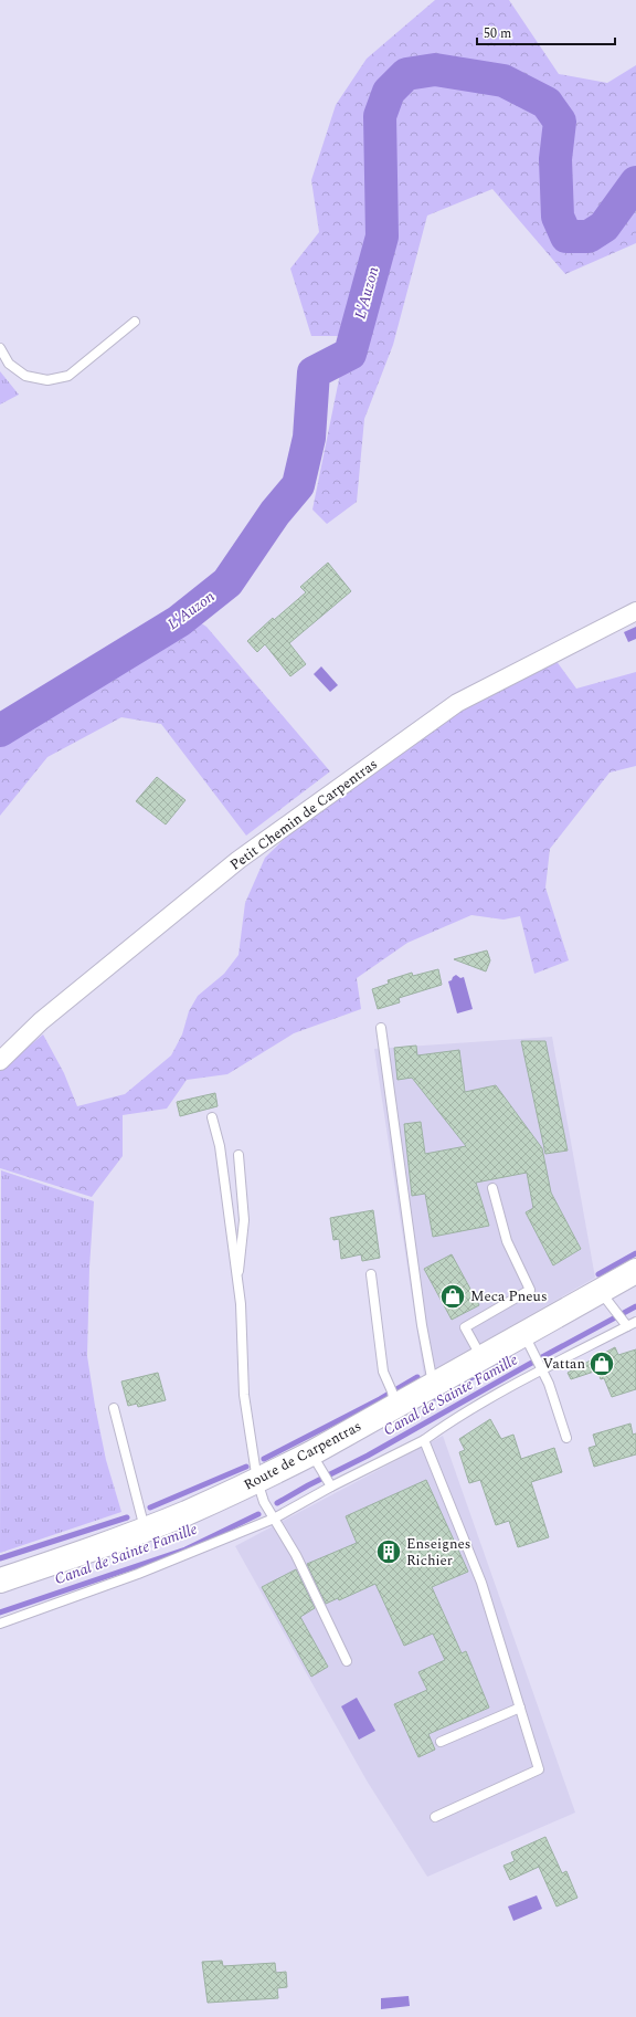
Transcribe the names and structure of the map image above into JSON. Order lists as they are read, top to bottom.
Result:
{
  "streets": {
    "main road": ["Route de Carpentras"],
    "street": ["Petit Chemin de Carpentras"]
  },
  "water": ["L'Auzon", "Canal de Sainte Famille"],
  "places": {
    "shop": ["Meca Pneus", "Vattan"],
    "building": ["Enseignes Richier"]
  },
  "scale_bar": "50 m"
}
